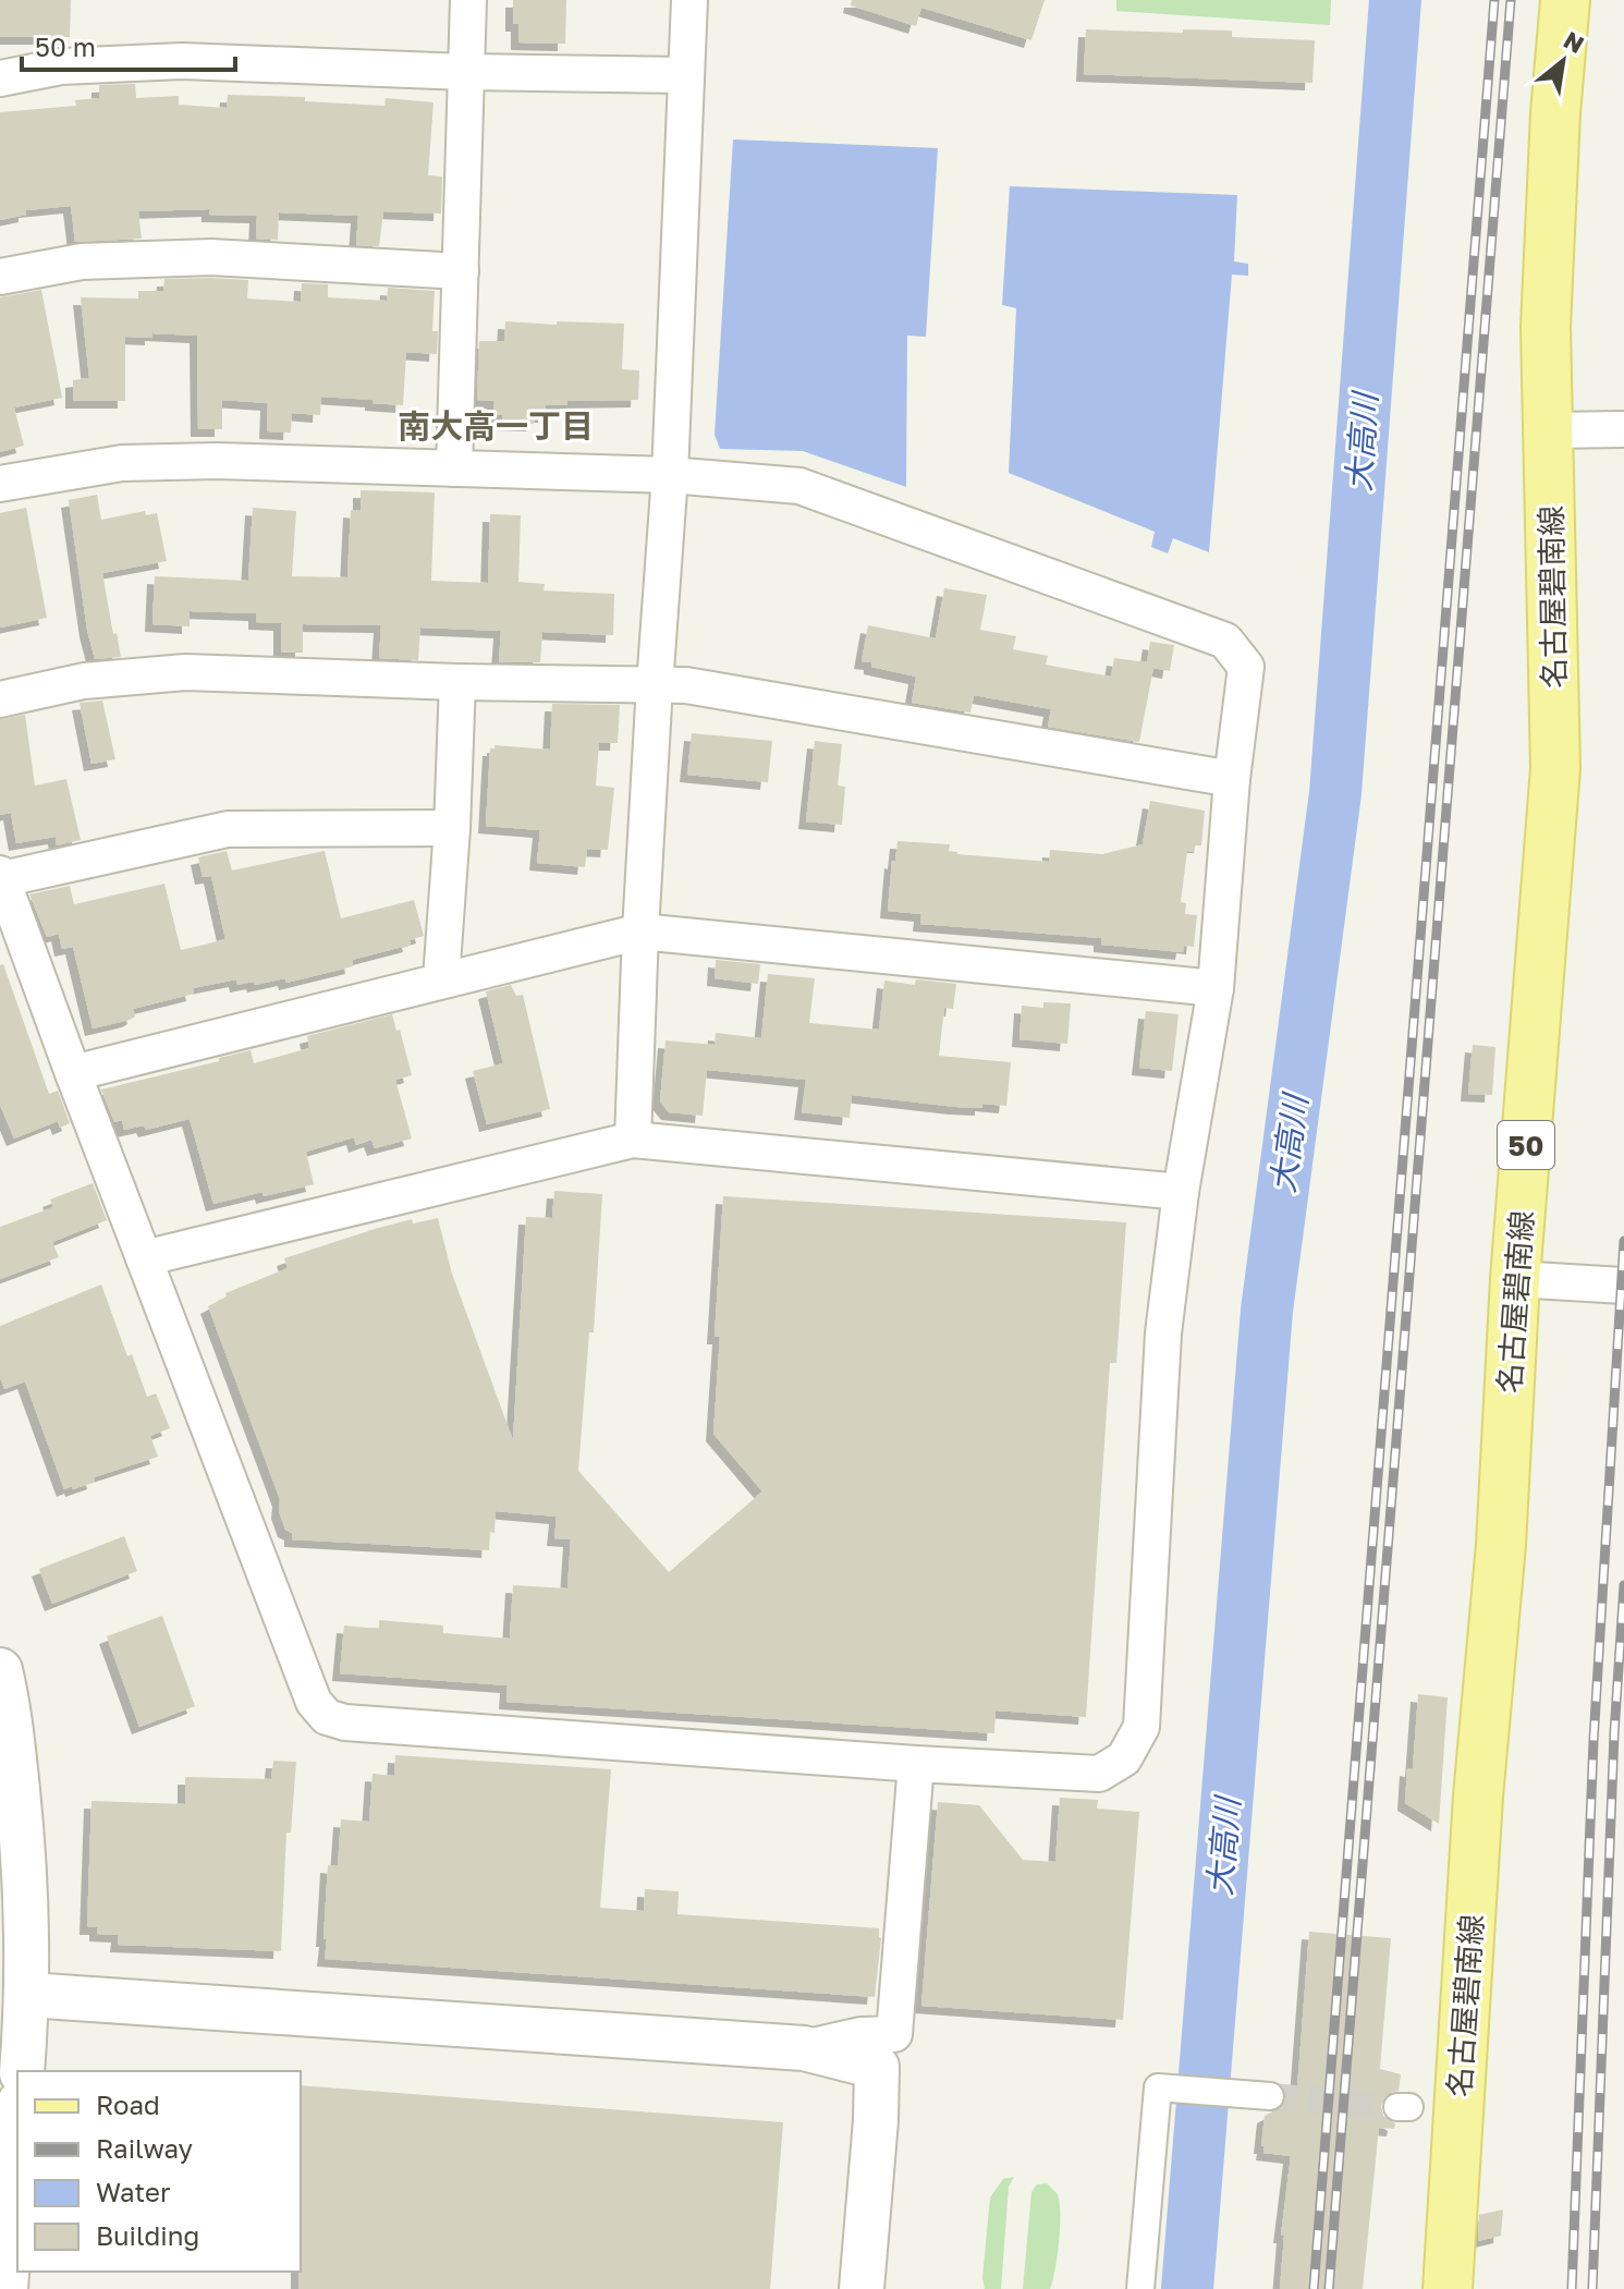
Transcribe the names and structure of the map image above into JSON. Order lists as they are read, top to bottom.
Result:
{
  "streets": {
    "main road": ["名古屋碧南線", "50"]
  },
  "districts": ["南大高一丁目"],
  "water": ["大高川"],
  "legend": [
    "Road",
    "Railway",
    "Water",
    "Building"
  ],
  "scale_bar": "50 m",
  "north": "top right"
}
